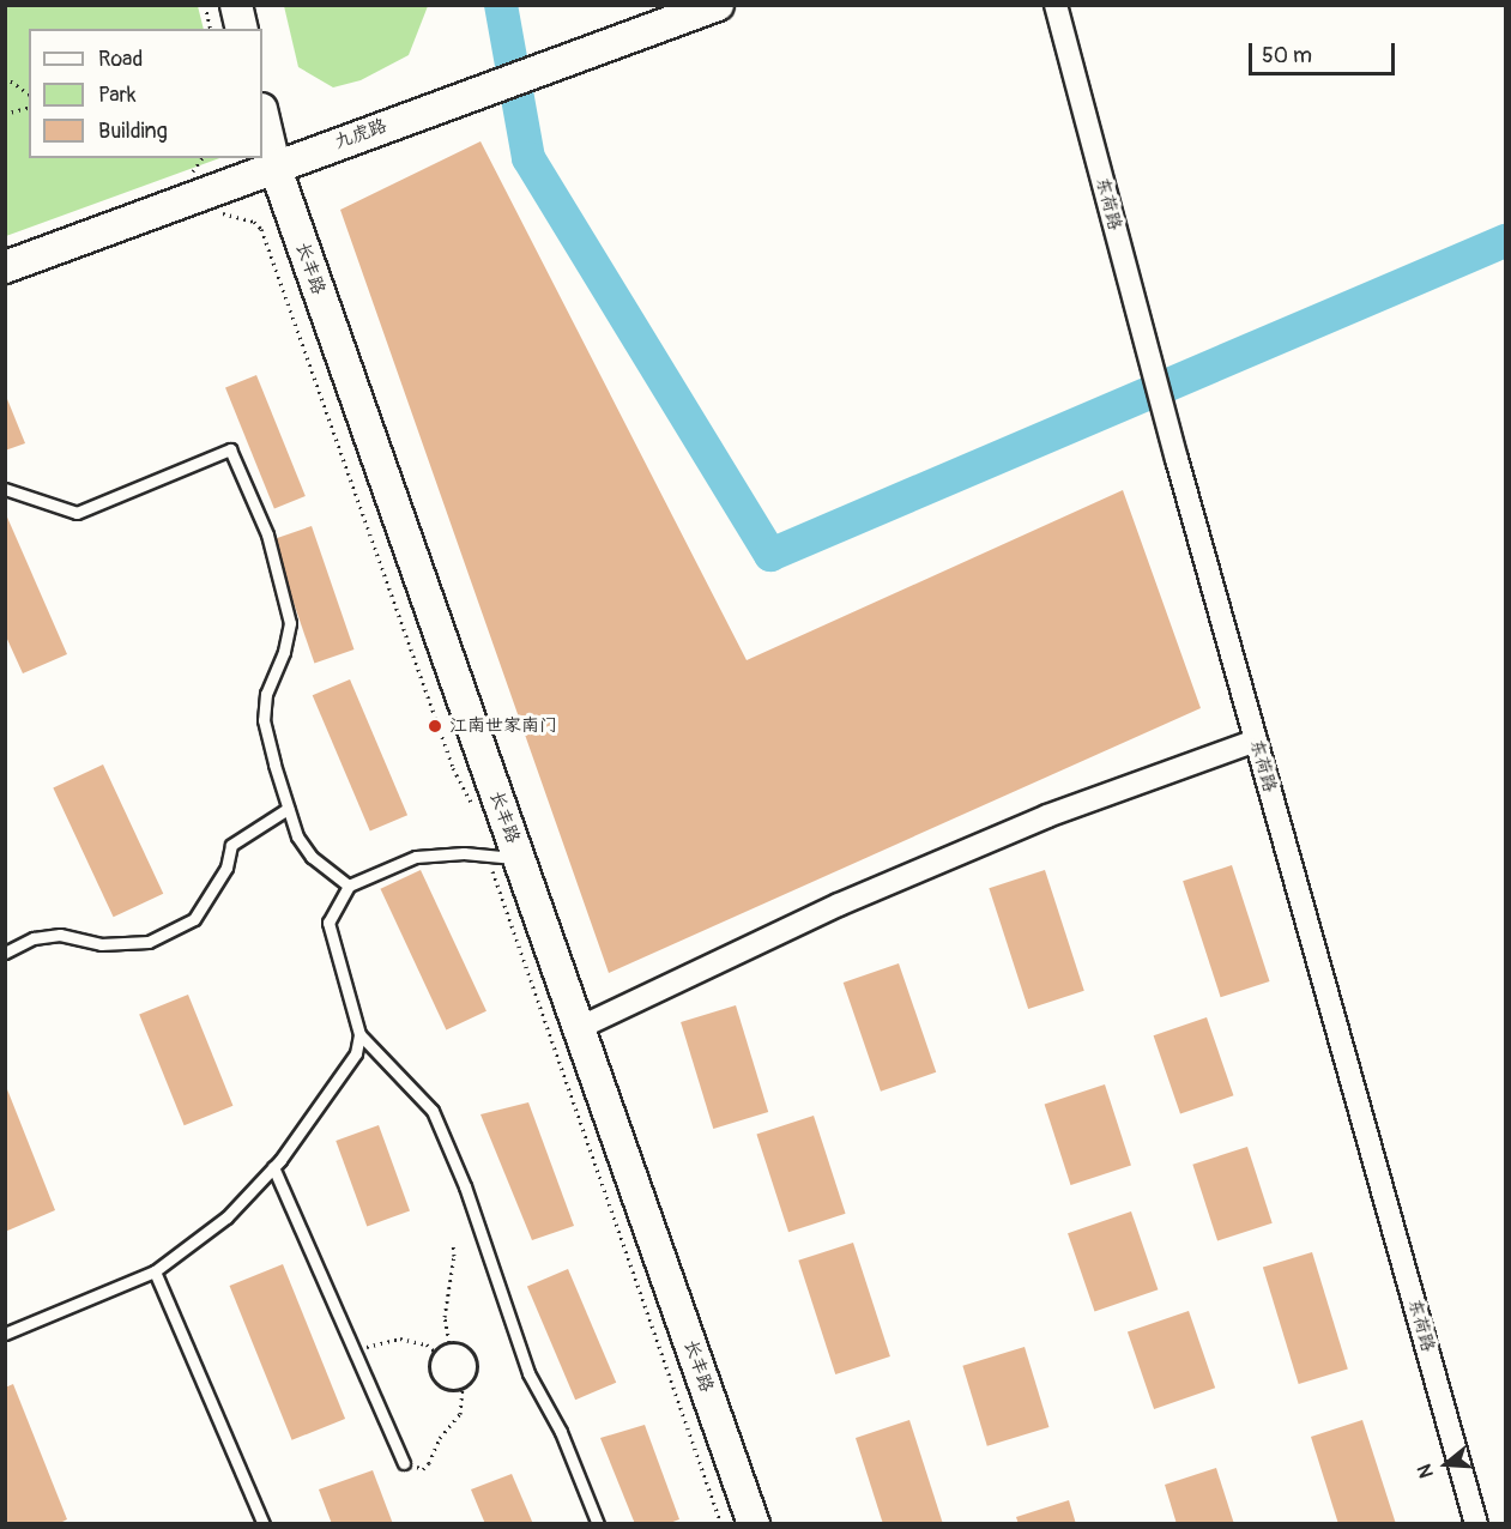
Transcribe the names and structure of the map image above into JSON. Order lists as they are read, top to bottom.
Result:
{
  "streets": {
    "street": ["九虎路", "东荷路", "长丰路"]
  },
  "crossings": [
    ["九虎路", "长丰路"]
  ],
  "places": ["江南世家南门"],
  "legend": ["Road", "Park", "Building"],
  "scale_bar": "50 m",
  "north": "left"
}
